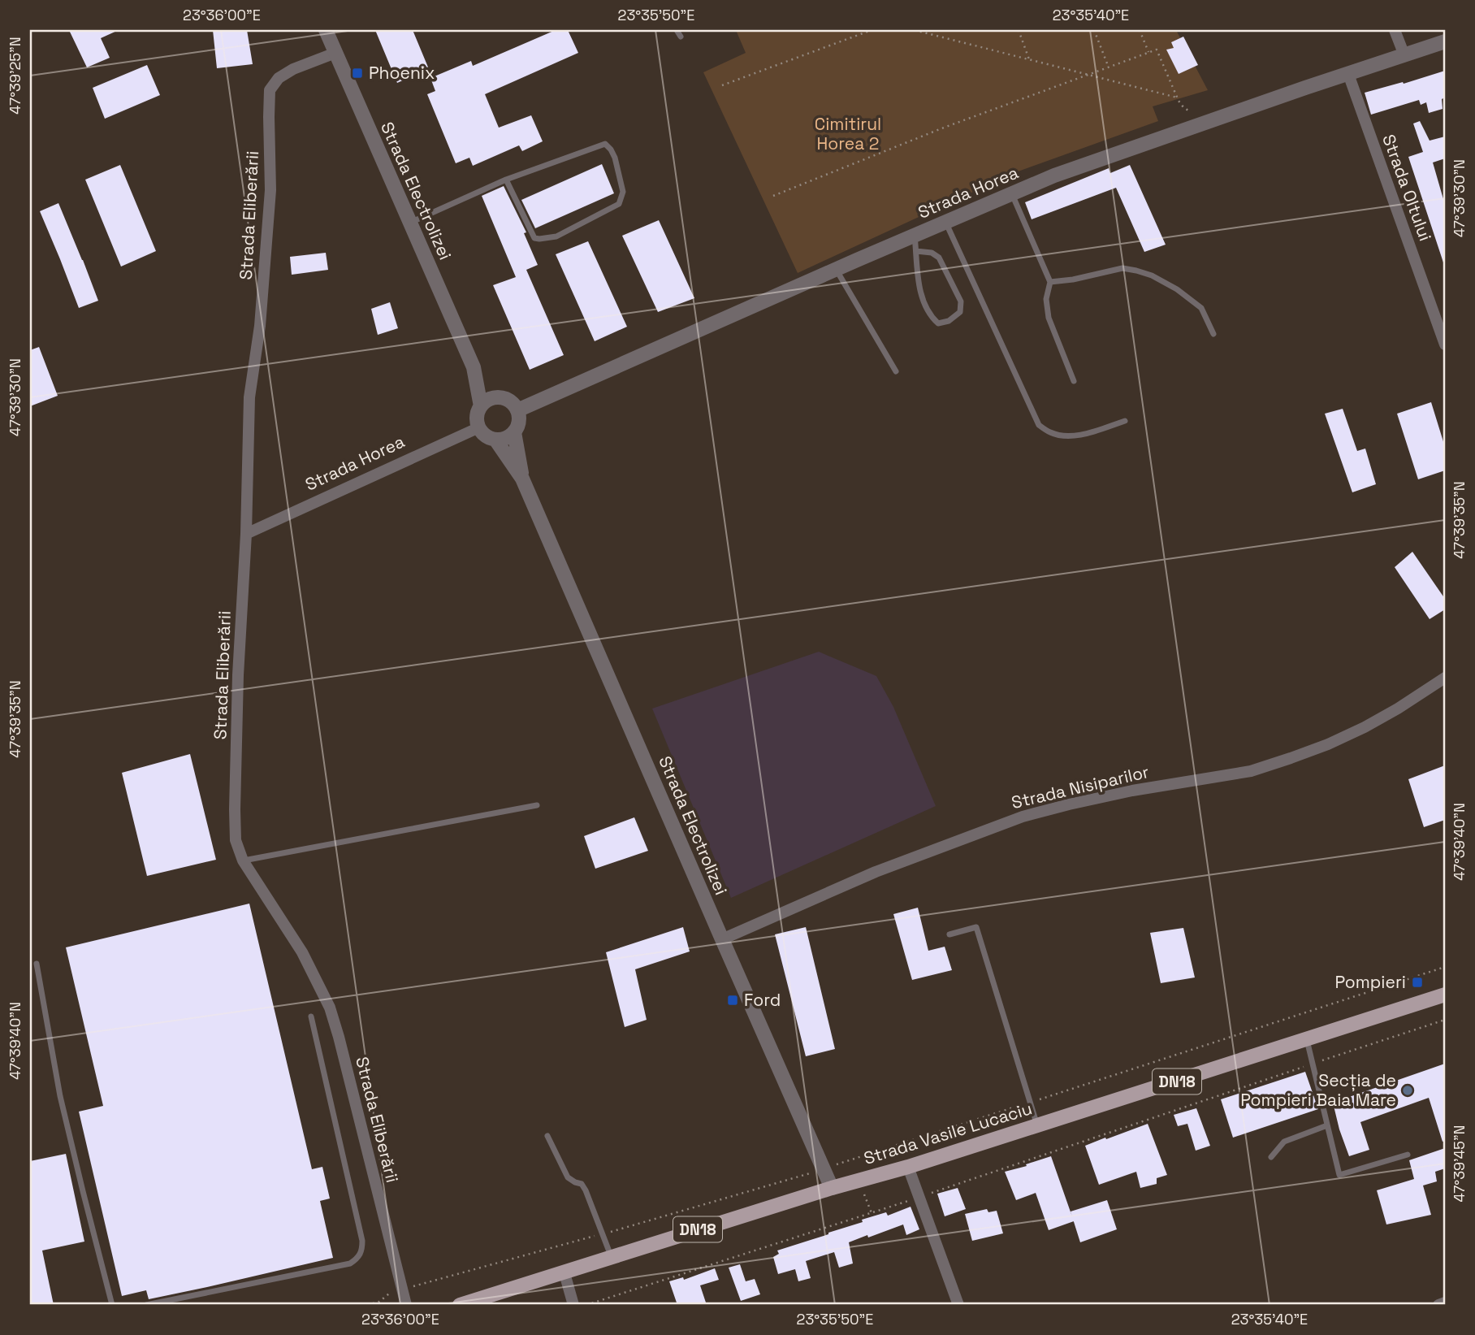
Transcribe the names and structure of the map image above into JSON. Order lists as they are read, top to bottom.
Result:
{
  "streets": {
    "main road": ["DN18", "Strada Vasile Lucaciu"],
    "street": [
      "Strada Oltului",
      "Strada Electrolizei",
      "Strada Horea",
      "Strada Eliberării",
      "Strada Nisiparilor"
    ]
  },
  "crossings": [
    ["Strada Oltului", "Strada Horea"],
    ["Strada Electrolizei", "Strada Horea"],
    ["Strada Electrolizei", "Strada Eliberării"],
    ["Strada Electrolizei", "Strada Nisiparilor"],
    ["Strada Electrolizei", "Strada Vasile Lucaciu"],
    ["Strada Horea", "Strada Eliberării"]
  ],
  "parks": ["Cimitirul Horea 2"],
  "places": {
    "transit": ["Phoenix", "Pompieri", "Ford"],
    "other": ["Secția de Pompieri Baia Mare"]
  },
  "coordinates": [
    "23°36'00\"E",
    "23°35'50\"E",
    "23°35'40\"E",
    "47°39'25\"N",
    "47°39'30\"N",
    "47°39'35\"N",
    "47°39'40\"N",
    "47°39'45\"N"
  ]
}
